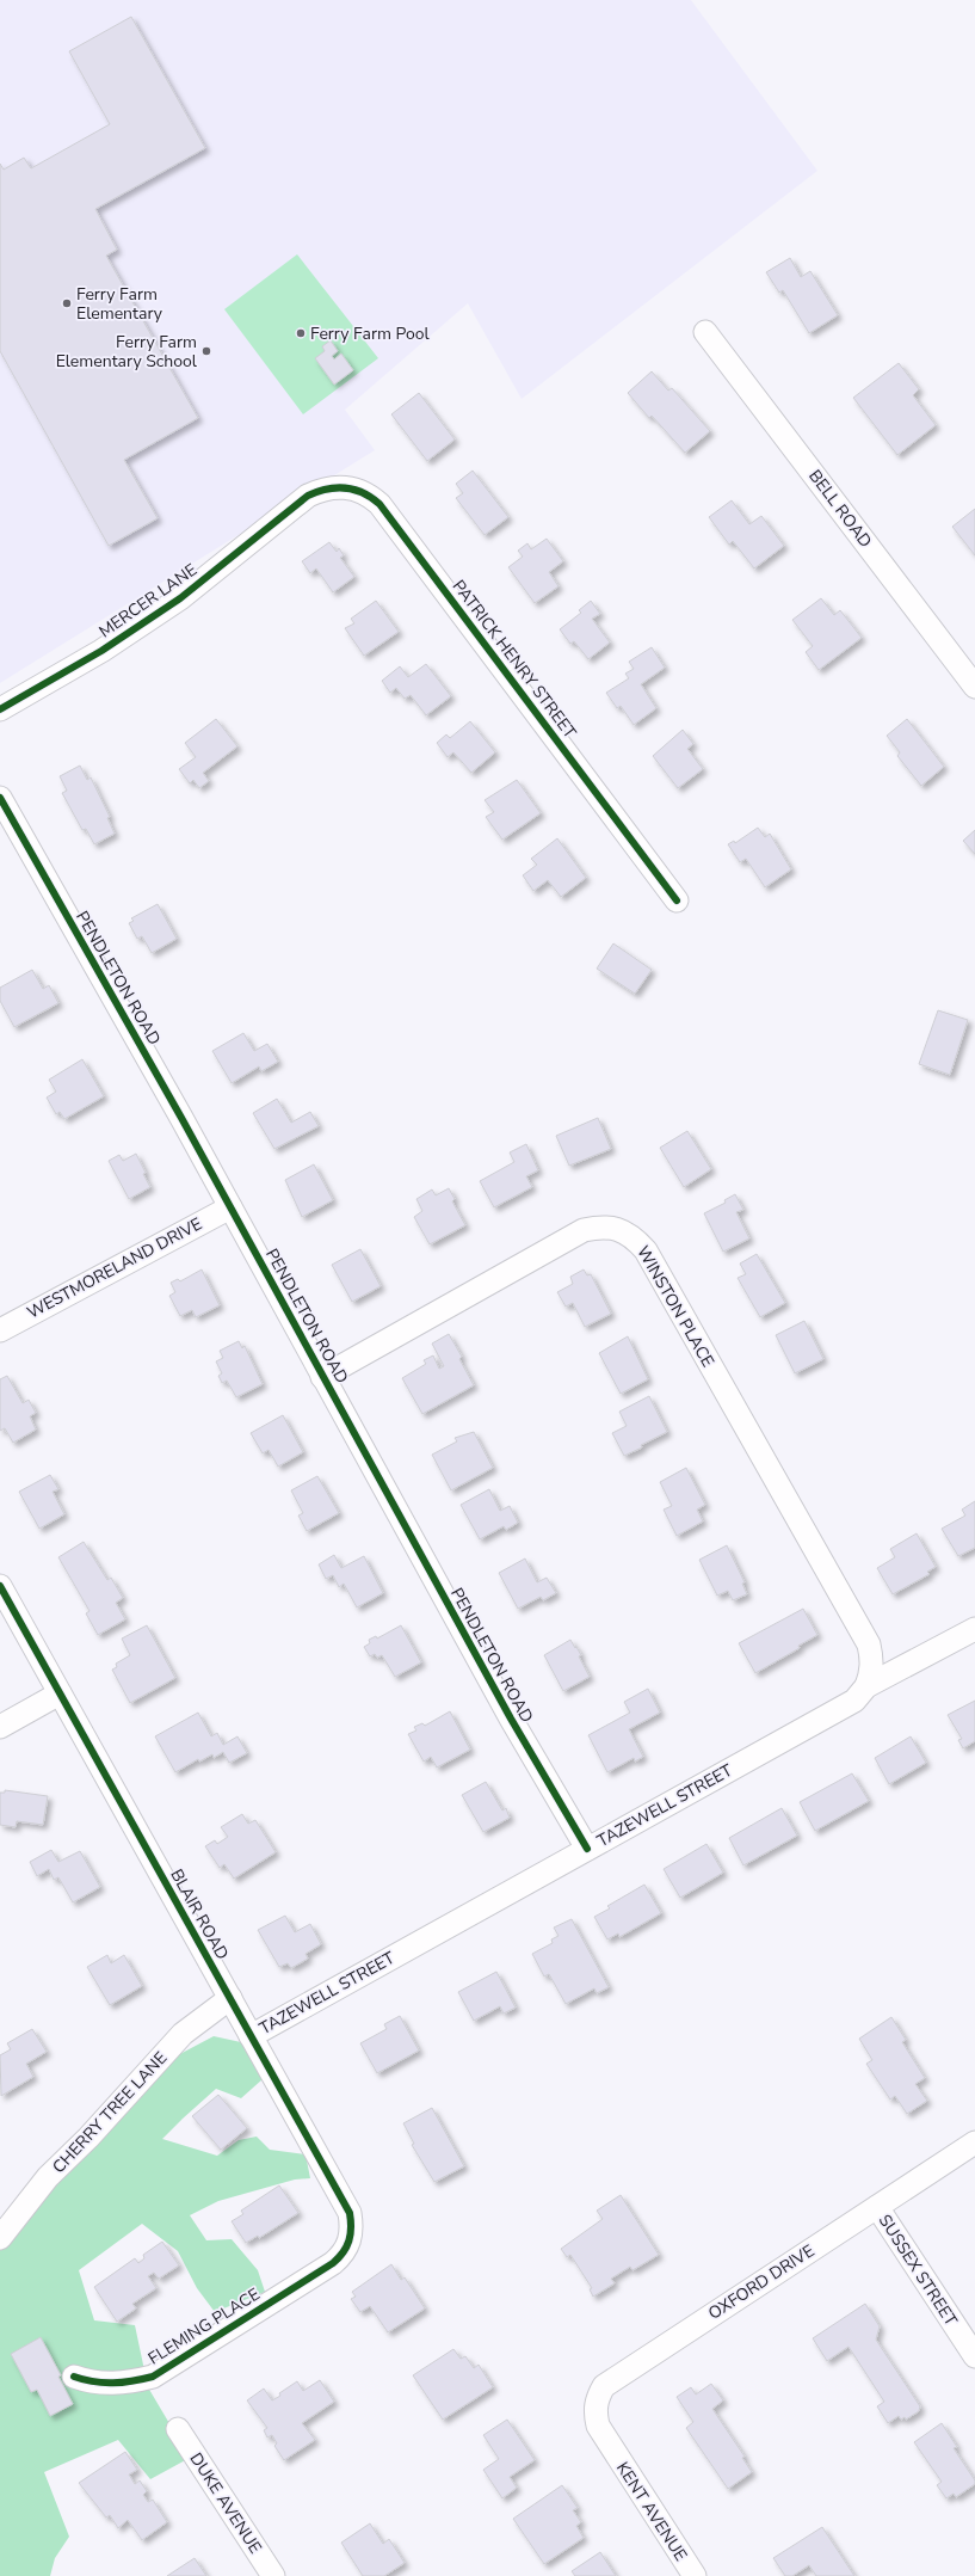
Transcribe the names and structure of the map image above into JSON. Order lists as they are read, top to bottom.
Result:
{
  "streets": {
    "street": [
      "BELL ROAD",
      "MERCER LANE",
      "PATRICK HENRY STREET",
      "PENDLETON ROAD",
      "WESTMORELAND DRIVE",
      "WINSTON PLACE",
      "TAZEWELL STREET",
      "BLAIR ROAD",
      "CHERRY TREE LANE",
      "SUSSEX STREET",
      "OXFORD DRIVE",
      "FLEMING PLACE",
      "DUKE AVENUE",
      "KENT AVENUE"
    ]
  },
  "crossings": [
    ["MERCER LANE", "PATRICK HENRY STREET"],
    ["PENDLETON ROAD", "WESTMORELAND DRIVE"],
    ["PENDLETON ROAD", "WINSTON PLACE"],
    ["PENDLETON ROAD", "TAZEWELL STREET"],
    ["WINSTON PLACE", "TAZEWELL STREET"],
    ["TAZEWELL STREET", "BLAIR ROAD"],
    ["BLAIR ROAD", "CHERRY TREE LANE"],
    ["BLAIR ROAD", "FLEMING PLACE"],
    ["SUSSEX STREET", "OXFORD DRIVE"],
    ["OXFORD DRIVE", "KENT AVENUE"]
  ],
  "places": ["Ferry Farm Elementary", "Ferry Farm Pool", "Ferry Farm Elementary School"]
}
